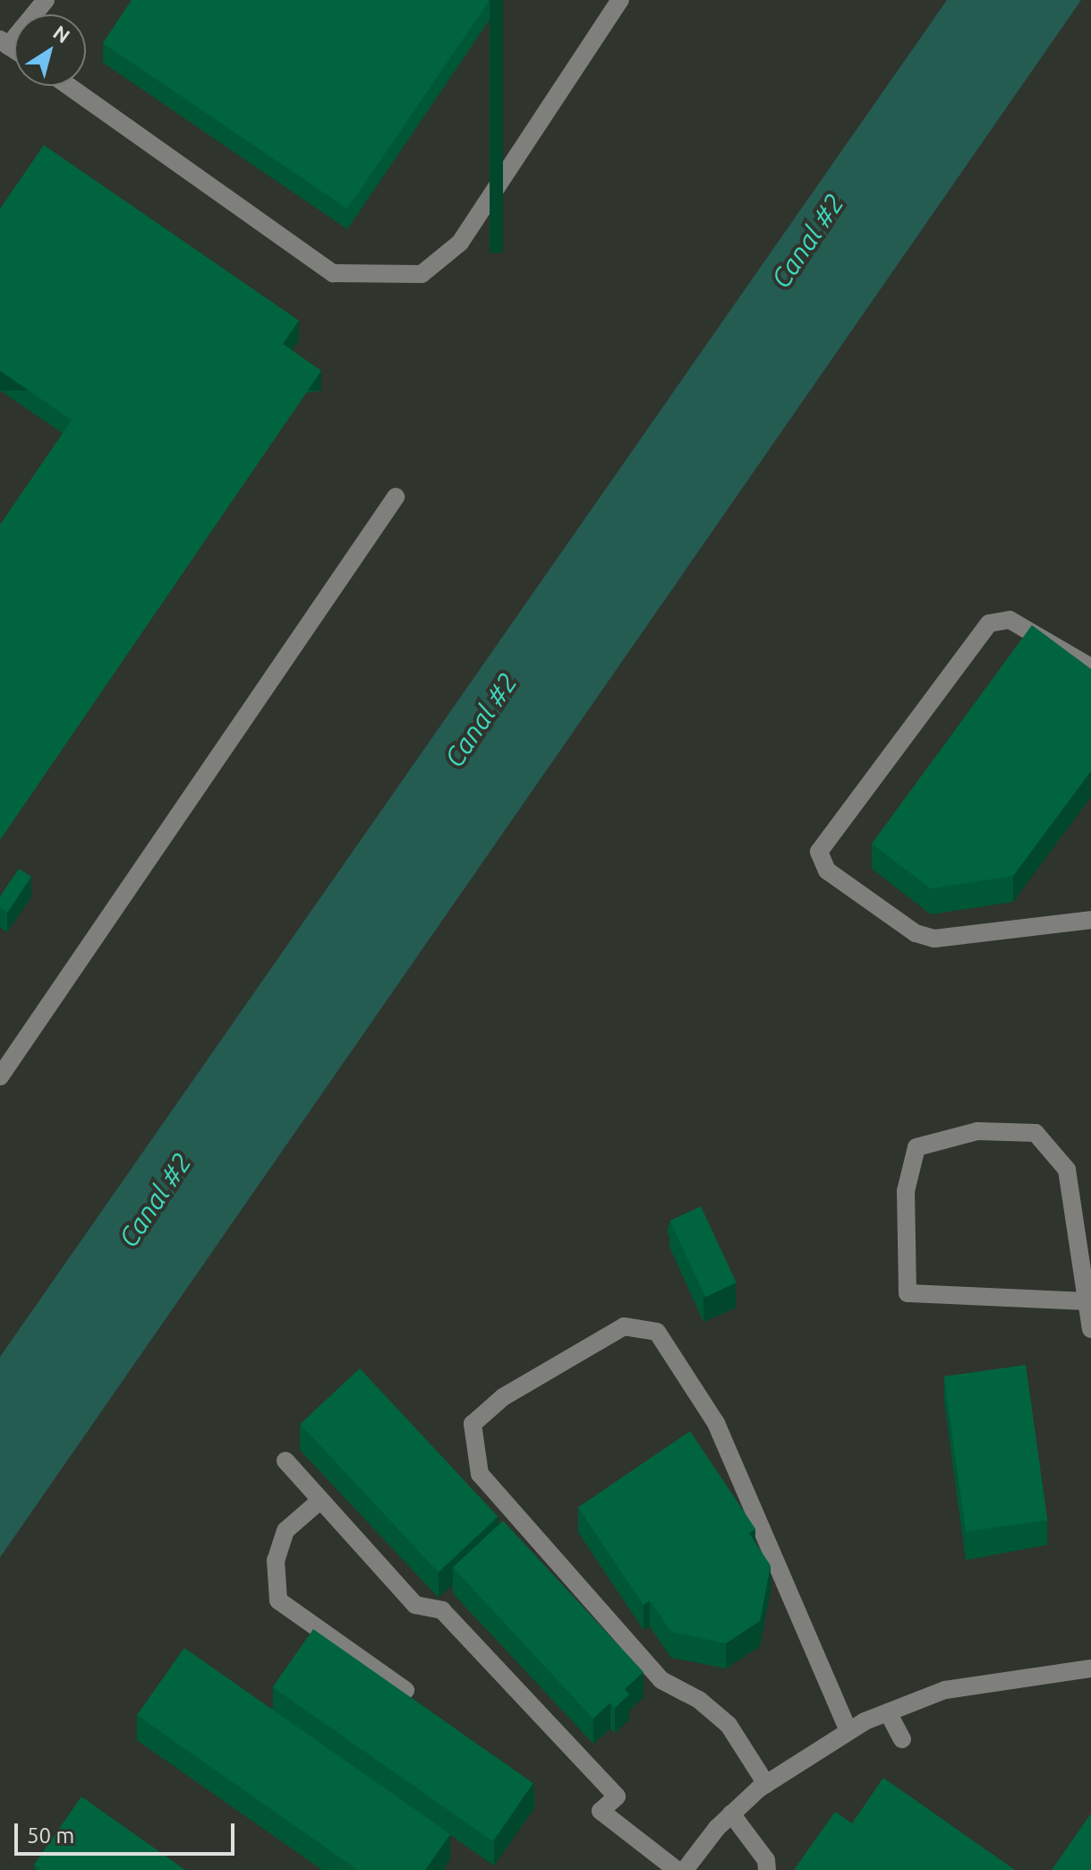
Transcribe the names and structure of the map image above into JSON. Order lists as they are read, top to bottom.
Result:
{
  "water": ["Canal #2"],
  "scale_bar": "50 m",
  "north": "top right"
}
